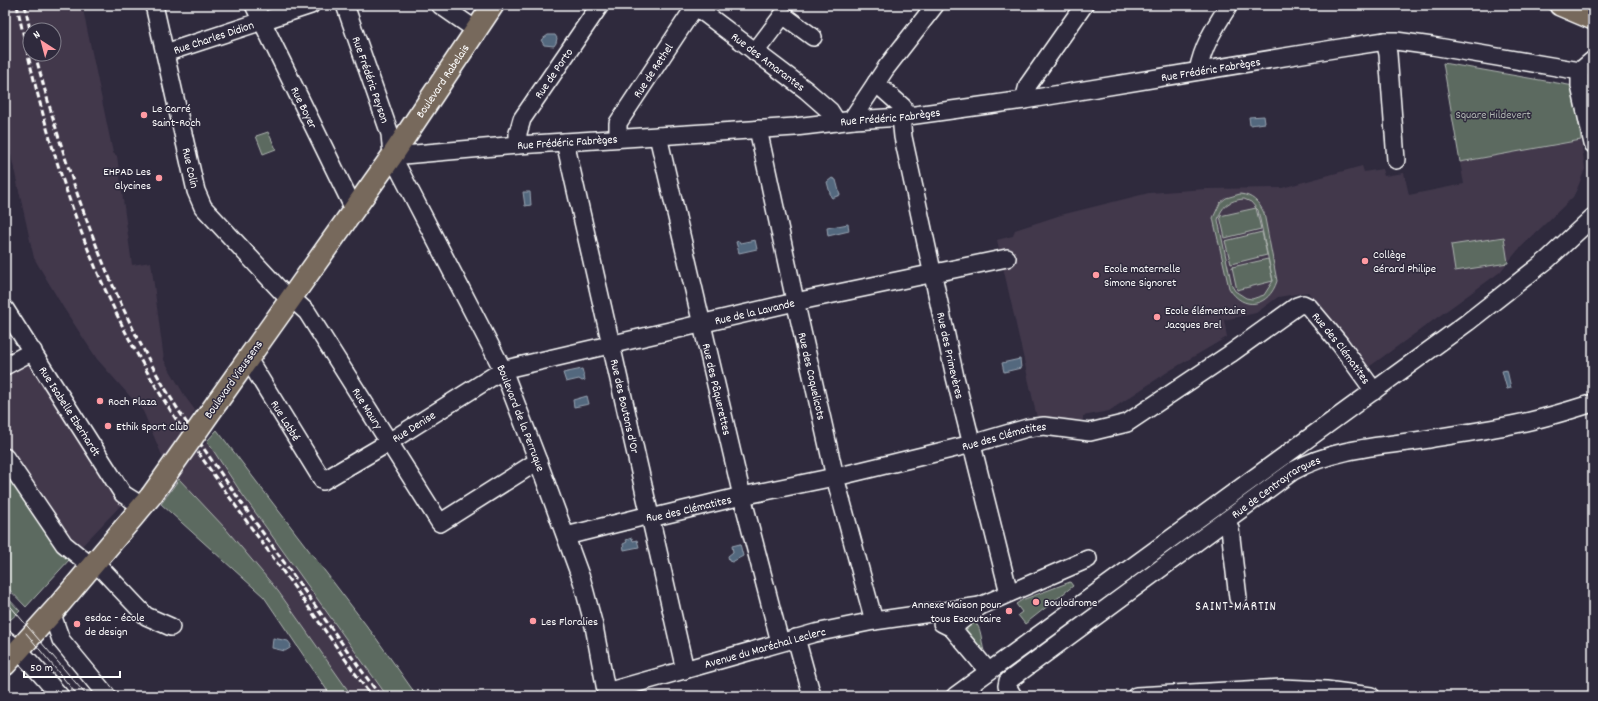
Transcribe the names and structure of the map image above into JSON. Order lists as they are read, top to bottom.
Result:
{
  "streets": {
    "main road": ["Boulevard Rabelais", "Boulevard Vieussens"],
    "street": [
      "Rue Charles Didion",
      "Rue des Amarantes",
      "Rue Frédéric Fabrèges",
      "Rue de Rethel",
      "Rue de Porto",
      "Rue Frédéric Peyson",
      "Rue Boyer",
      "Rue Colin",
      "Rue de la Lavande",
      "Rue des Clématites",
      "Rue des Primevères",
      "Rue des Coquelicots",
      "Rue des Pâquerettes",
      "Rue des Boutons d'Or",
      "Rue Maury",
      "Rue Isabelle Eberhardt",
      "Boulevard de la Perruque",
      "Rue Labbé",
      "Rue Denise",
      "Rue de Centrayrargues",
      "Avenue du Maréchal Leclerc"
    ]
  },
  "crossings": [
    ["Rue Charles Didion", "Rue Boyer"],
    ["Rue Charles Didion", "Rue Colin"],
    ["Rue des Amarantes", "Rue Frédéric Fabrèges"],
    ["Rue des Amarantes", "Rue de Rethel"],
    ["Rue Frédéric Fabrèges", "Rue de Rethel"],
    ["Rue Frédéric Fabrèges", "Rue de Porto"],
    ["Rue Frédéric Fabrèges", "Rue Frédéric Peyson"],
    ["Rue Frédéric Fabrèges", "Boulevard Rabelais"],
    ["Rue Frédéric Fabrèges", "Rue des Primevères"],
    ["Rue Frédéric Fabrèges", "Rue des Coquelicots"],
    ["Rue Frédéric Fabrèges", "Boulevard Vieussens"],
    ["Rue Frédéric Fabrèges", "Rue des Pâquerettes"],
    ["Rue Frédéric Fabrèges", "Rue des Boutons d'Or"],
    ["Rue Frédéric Fabrèges", "Boulevard de la Perruque"],
    ["Rue Frédéric Peyson", "Boulevard Rabelais"],
    ["Rue Frédéric Peyson", "Boulevard Vieussens"],
    ["Rue Frédéric Peyson", "Boulevard de la Perruque"],
    ["Boulevard Rabelais", "Boulevard Vieussens"],
    ["Boulevard Rabelais", "Boulevard de la Perruque"],
    ["Rue Boyer", "Boulevard Vieussens"],
    ["Rue Colin", "Boulevard Vieussens"],
    ["Rue Colin", "Rue Maury"],
    ["Rue de la Lavande", "Rue des Primevères"],
    ["Rue de la Lavande", "Rue des Coquelicots"],
    ["Rue de la Lavande", "Rue des Pâquerettes"],
    ["Rue de la Lavande", "Rue des Boutons d'Or"],
    ["Rue de la Lavande", "Boulevard de la Perruque"],
    ["Rue de la Lavande", "Rue Denise"],
    ["Rue des Clématites", "Rue des Primevères"],
    ["Rue des Clématites", "Rue des Coquelicots"],
    ["Rue des Clématites", "Rue des Pâquerettes"],
    ["Rue des Clématites", "Rue des Boutons d'Or"],
    ["Rue des Clématites", "Boulevard de la Perruque"],
    ["Rue des Primevères", "Avenue du Maréchal Leclerc"],
    ["Rue des Coquelicots", "Avenue du Maréchal Leclerc"],
    ["Boulevard Vieussens", "Rue Maury"],
    ["Boulevard Vieussens", "Rue Isabelle Eberhardt"],
    ["Boulevard Vieussens", "Boulevard de la Perruque"],
    ["Boulevard Vieussens", "Rue Labbé"],
    ["Rue des Pâquerettes", "Avenue du Maréchal Leclerc"],
    ["Rue des Boutons d'Or", "Avenue du Maréchal Leclerc"],
    ["Rue Maury", "Boulevard de la Perruque"],
    ["Rue Maury", "Rue Denise"],
    ["Boulevard de la Perruque", "Rue Denise"],
    ["Boulevard de la Perruque", "Avenue du Maréchal Leclerc"],
    ["Rue Labbé", "Rue Denise"]
  ],
  "districts": ["SAINT-MARTIN"],
  "parks": ["Square Hildevert"],
  "places": [
    "Le Carré Saint-Roch",
    "EHPAD Les Glycines",
    "Collège Gérard Philipe",
    "Ecole maternelle Simone Signoret",
    "Ecole élémentaire Jacques Brel",
    "Roch Plaza",
    "Ethik Sport Club",
    "Boulodrome",
    "Annexe Maison pour tous Escoutaire",
    "Les Floralies",
    "esdac - école de design"
  ],
  "scale_bar": "50 m",
  "north": "top left"
}
